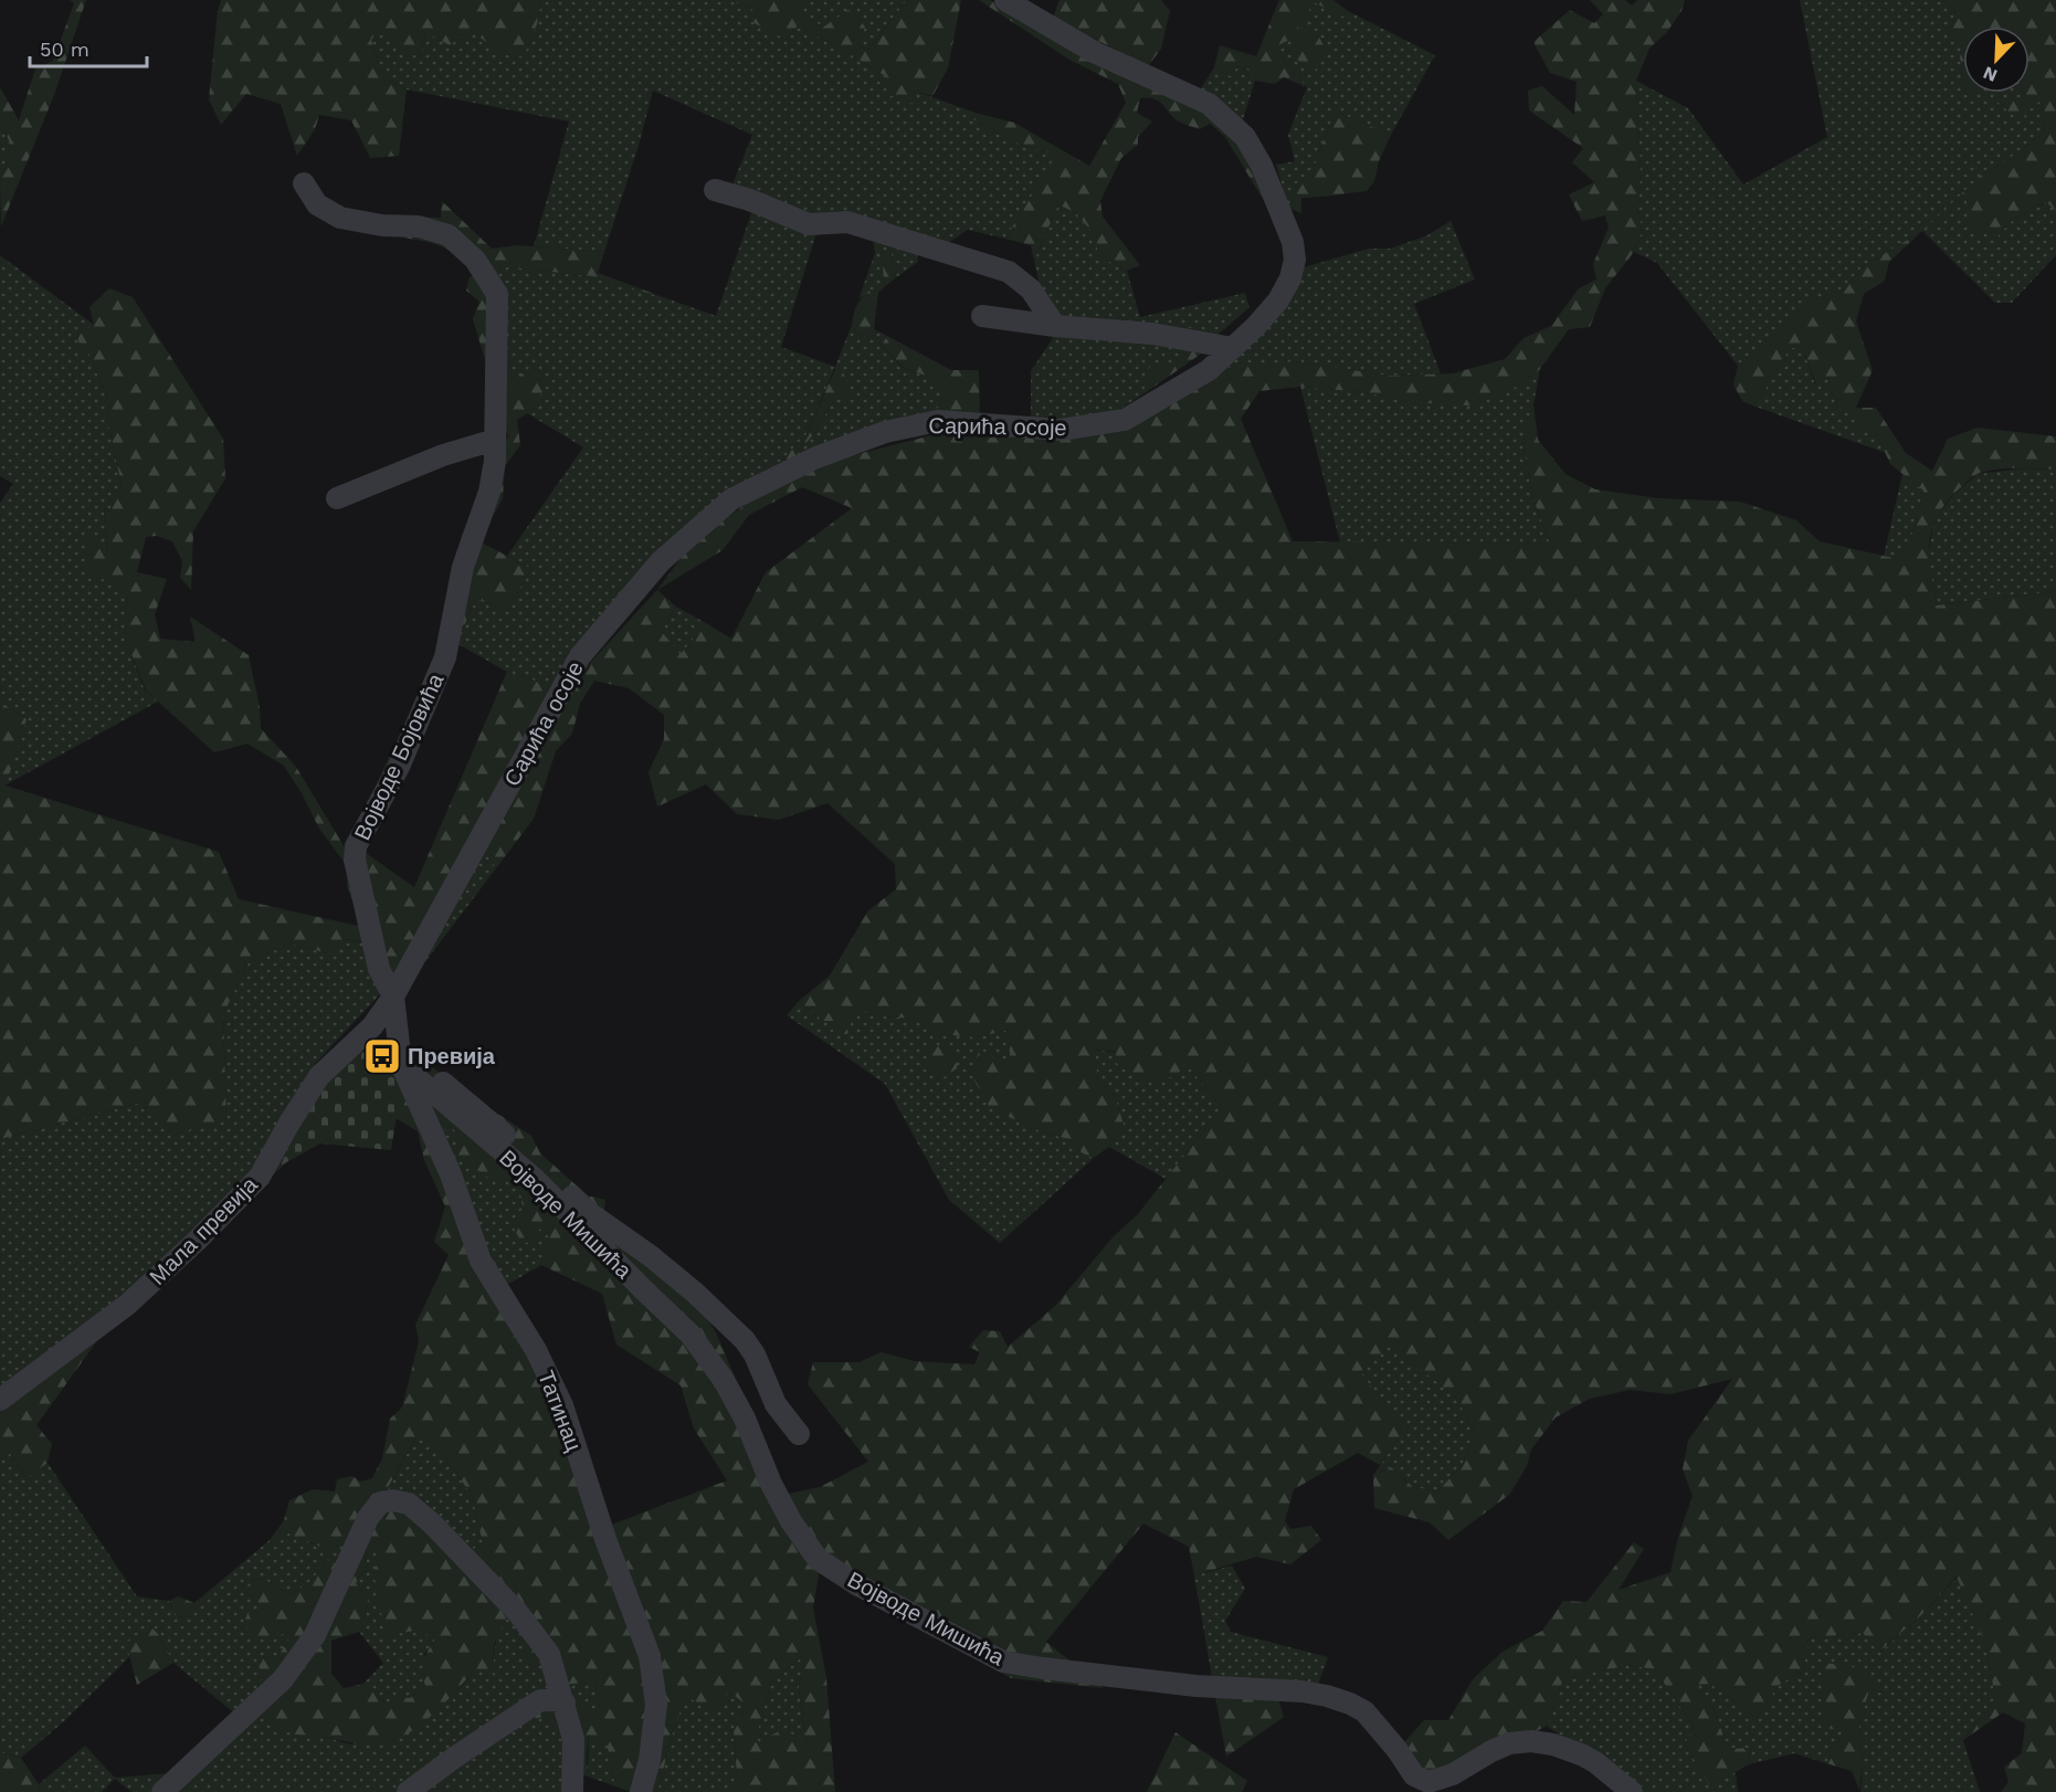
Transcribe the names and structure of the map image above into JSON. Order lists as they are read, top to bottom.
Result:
{
  "streets": {
    "street": [
      "Сарића осоје",
      "Војводе Бојовића",
      "Војводе Мишића",
      "Мала превија",
      "Татинац"
    ]
  },
  "crossings": [
    ["Сарића осоје", "Војводе Бојовића"],
    ["Сарића осоје", "Мала превија"],
    ["Војводе Бојовића", "Мала превија"],
    ["Војводе Мишића", "Татинац"]
  ],
  "places": {
    "bus stop": ["Превија"]
  },
  "scale_bar": "50 m",
  "north": "bottom left"
}
